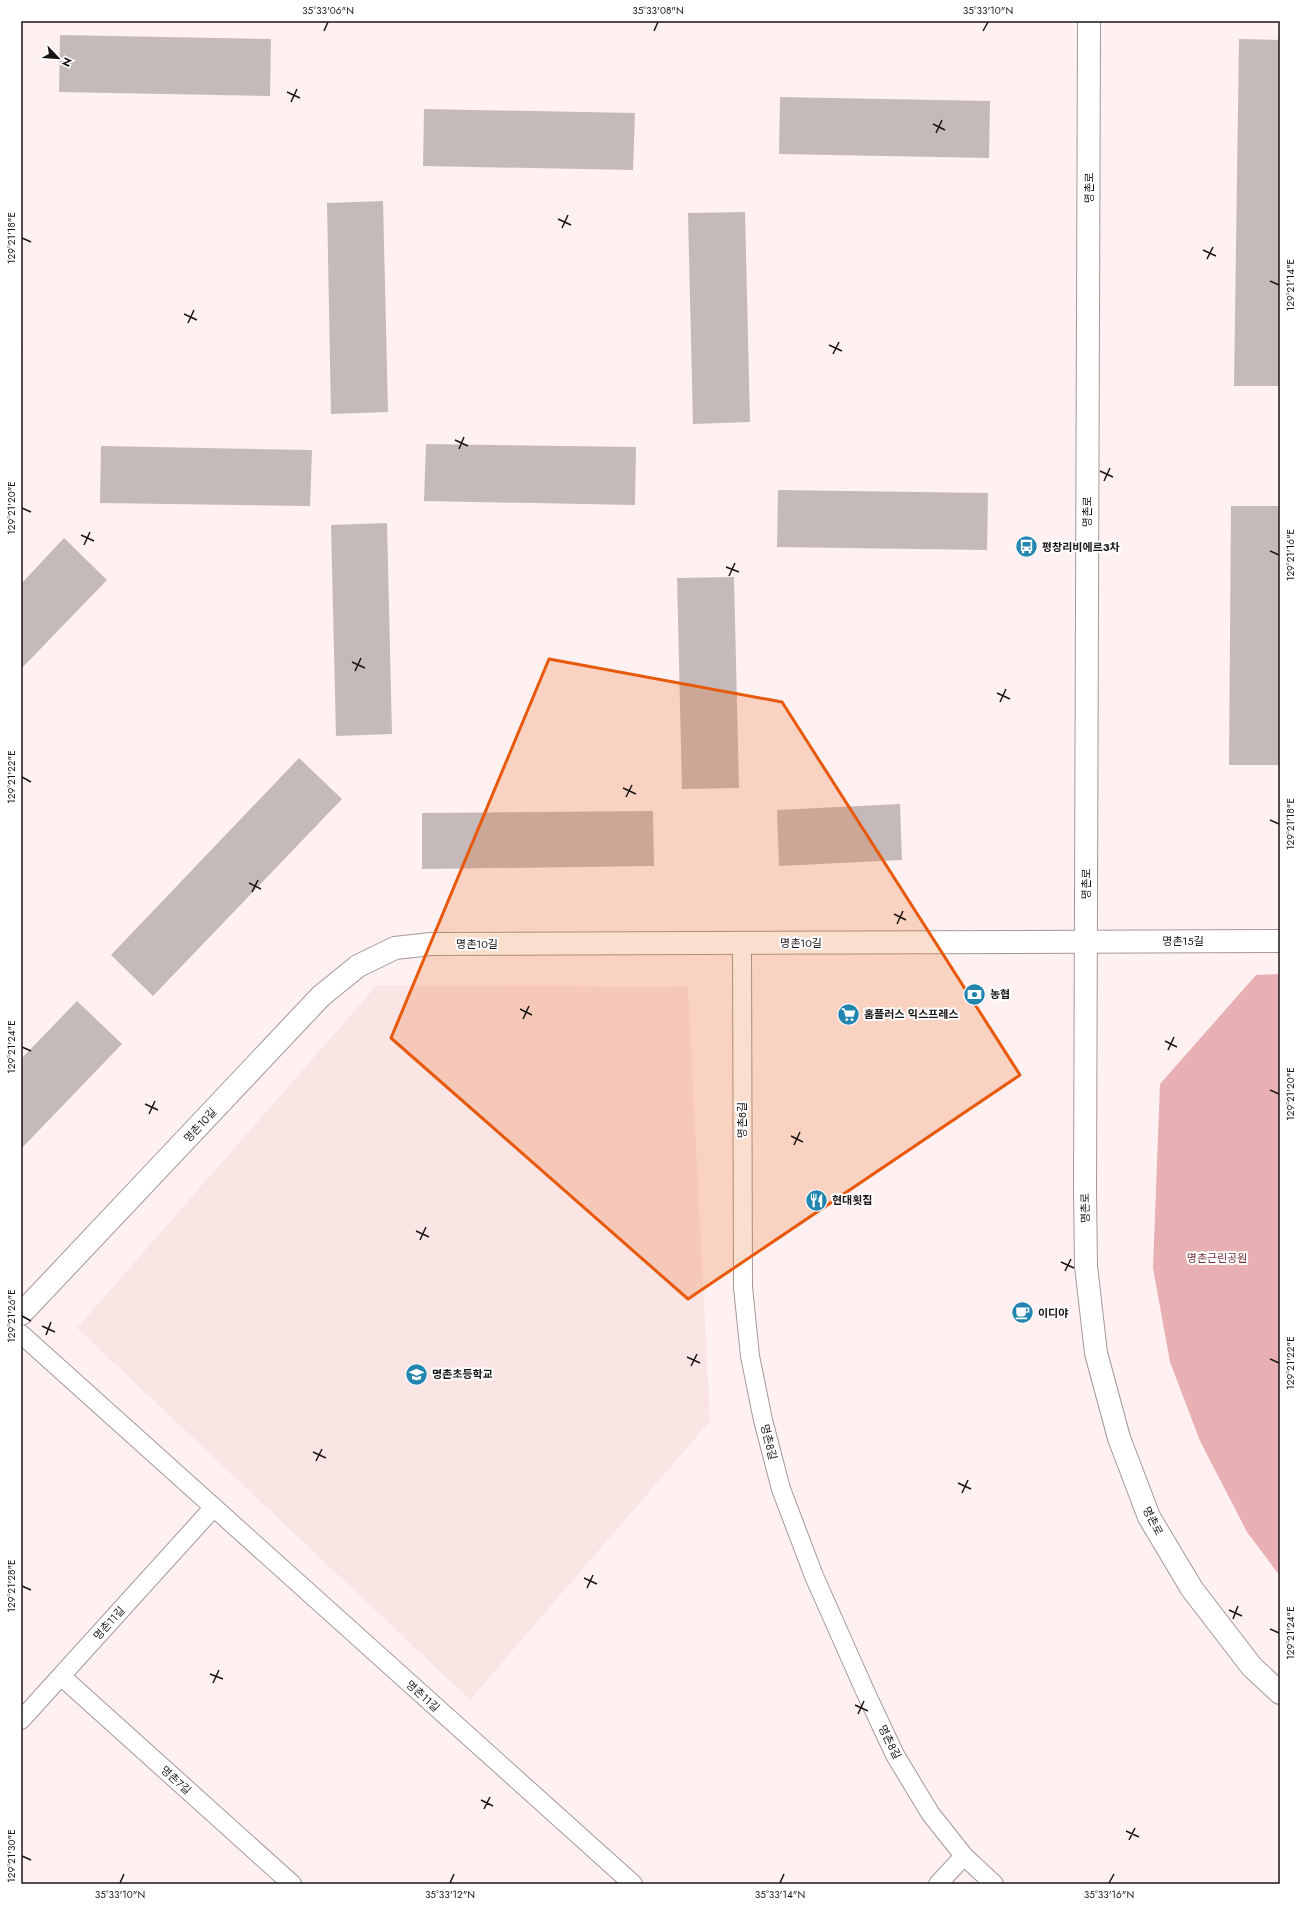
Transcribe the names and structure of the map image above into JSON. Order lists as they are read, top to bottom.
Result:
{
  "streets": {
    "street": ["명촌로", "명촌15길", "명촌10길"],
    "lane": ["명촌8길", "명촌11길", "명촌7길"]
  },
  "crossings": [
    ["명촌로", "명촌15길"],
    ["명촌로", "명촌10길"],
    ["명촌15길", "명촌10길"],
    ["명촌10길", "명촌8길"],
    ["명촌11길", "명촌7길"]
  ],
  "parks": ["명촌근린공원"],
  "places": {
    "bus stop": ["평창리비에르3차"],
    "bank": ["농협"],
    "supermarket": ["홈플러스 익스프레스"],
    "restaurant": ["현대횟집"],
    "cafe": ["이디야"],
    "school or university": ["명촌초등학교"]
  },
  "north": "bottom right",
  "coordinates": [
    "35°33'06\"N",
    "35°33'08\"N",
    "35°33'10\"N",
    "129°21'18\"E",
    "129°21'14\"E",
    "129°21'20\"E",
    "129°21'16\"E",
    "129°21'22\"E",
    "129°21'24\"E",
    "129°21'26\"E",
    "129°21'28\"E",
    "129°21'30\"E",
    "35°33'12\"N",
    "35°33'14\"N",
    "35°33'16\"N"
  ]
}
